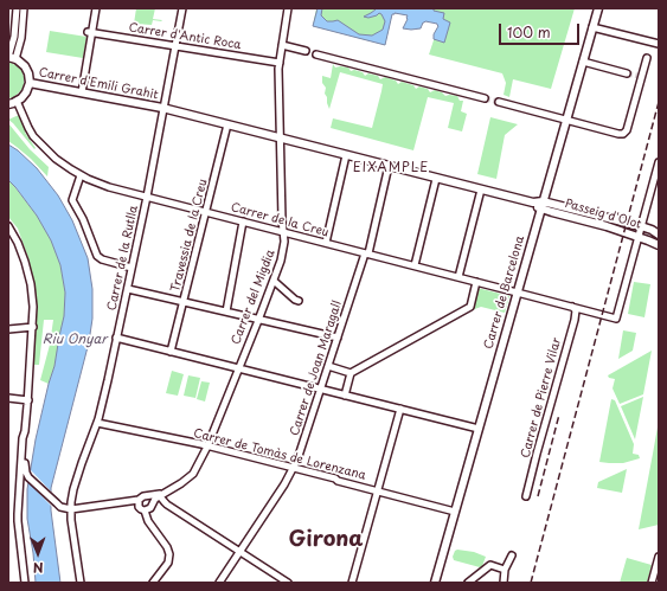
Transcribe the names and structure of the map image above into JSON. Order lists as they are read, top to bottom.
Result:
{
  "streets": {
    "main road": ["Carrer d'Emili Grahit", "Passeig d'Olot", "Carrer de Barcelona"],
    "street": [
      "Carrer d'Antic Roca",
      "Carrer de la Creu",
      "Travessia de la Creu",
      "Carrer de la Rutlla",
      "Carrer del Migdia",
      "Carrer de Joan Maragall",
      "Carrer de Pierre Vilar",
      "Carrer de Tomàs de Lorenzana"
    ]
  },
  "crossings": [
    ["Carrer d'Antic Roca", "Carrer de la Rutlla"],
    ["Carrer d'Antic Roca", "Carrer del Migdia"],
    ["Carrer d'Emili Grahit", "Travessia de la Creu"],
    ["Carrer d'Emili Grahit", "Carrer de la Rutlla"],
    ["Carrer d'Emili Grahit", "Carrer del Migdia"],
    ["Carrer d'Emili Grahit", "Carrer de Joan Maragall"],
    ["Passeig d'Olot", "Carrer de la Creu"],
    ["Passeig d'Olot", "Carrer de Barcelona"],
    ["Carrer de la Creu", "Travessia de la Creu"],
    ["Carrer de la Creu", "Carrer de la Rutlla"],
    ["Carrer de la Creu", "Carrer de Barcelona"],
    ["Carrer de la Creu", "Carrer del Migdia"],
    ["Carrer de la Creu", "Carrer de Joan Maragall"],
    ["Carrer de la Creu", "Carrer de Pierre Vilar"],
    ["Carrer de la Rutlla", "Carrer de Tomàs de Lorenzana"],
    ["Carrer de Barcelona", "Carrer de Tomàs de Lorenzana"],
    ["Carrer del Migdia", "Carrer de Tomàs de Lorenzana"],
    ["Carrer de Joan Maragall", "Carrer de Tomàs de Lorenzana"]
  ],
  "districts": ["EIXAMPLE", "Girona"],
  "water": ["Riu Onyar"],
  "scale_bar": "100 m",
  "north": "bottom"
}
